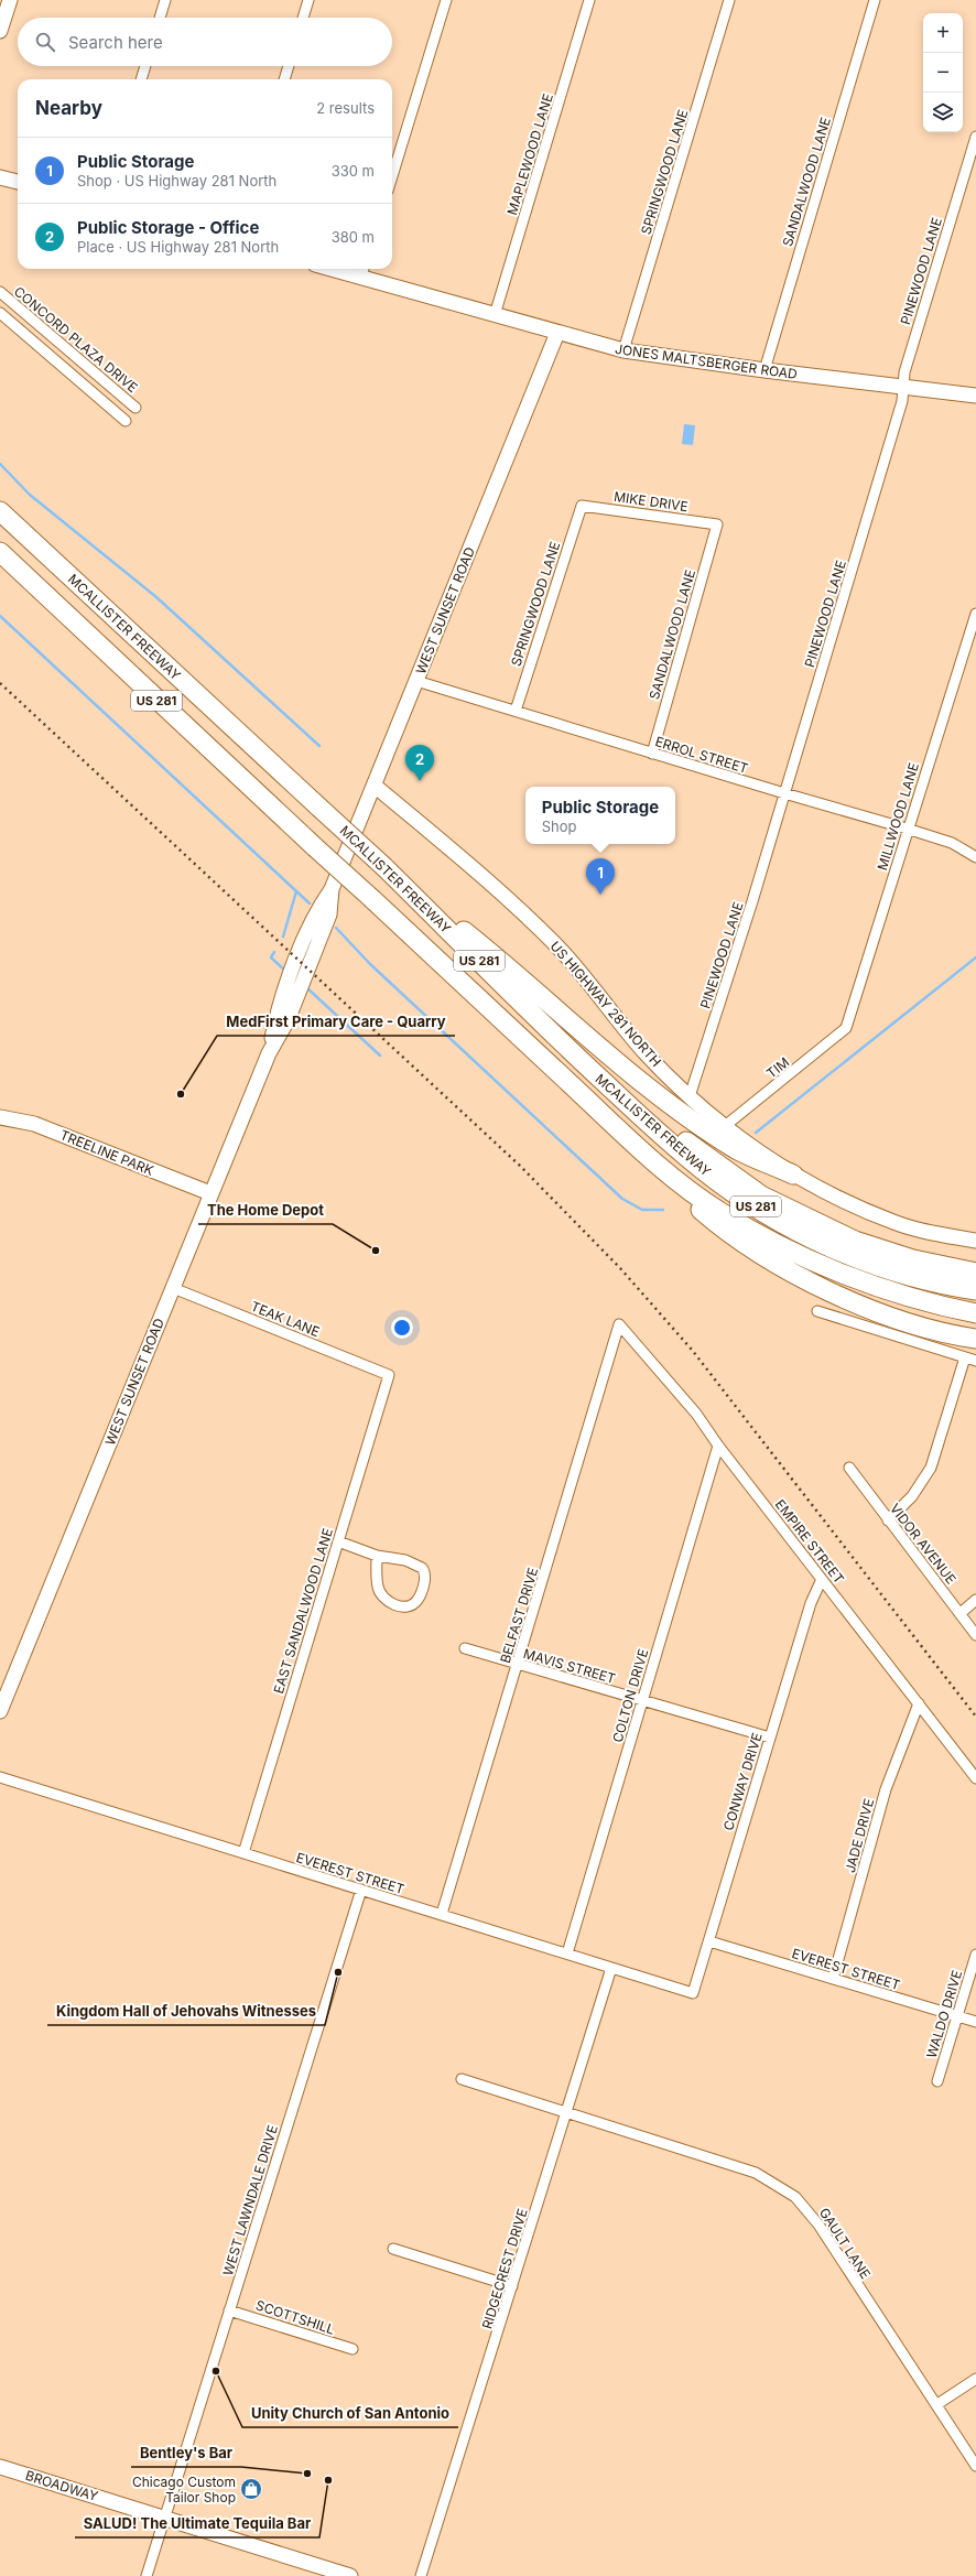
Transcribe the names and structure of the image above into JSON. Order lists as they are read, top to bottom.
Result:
{
  "streets": {
    "highway": ["MCALLISTER FREEWAY", "US 281"],
    "main road": [
      "JONES MALTSBERGER ROAD",
      "WEST SUNSET ROAD",
      "US HIGHWAY 281 NORTH",
      "TREELINE PARK",
      "BROADWAY"
    ],
    "street": [
      "MAPLEWOOD LANE",
      "SPRINGWOOD LANE",
      "SANDALWOOD LANE",
      "PINEWOOD LANE",
      "CONCORD PLAZA DRIVE",
      "MIKE DRIVE",
      "ERROL STREET",
      "MILLWOOD LANE",
      "TIM",
      "TEAK LANE",
      "EMPIRE STREET",
      "VIDOR AVENUE",
      "EAST SANDALWOOD LANE",
      "BELFAST DRIVE",
      "MAVIS STREET",
      "COLTON DRIVE",
      "CONWAY DRIVE",
      "JADE DRIVE",
      "EVEREST STREET",
      "WALDO DRIVE",
      "WEST LAWNDALE DRIVE",
      "GAULT LANE",
      "RIDGECREST DRIVE",
      "SCOTTSHILL"
    ]
  },
  "crossings": [
    ["MAPLEWOOD LANE", "JONES MALTSBERGER ROAD"],
    ["SPRINGWOOD LANE", "JONES MALTSBERGER ROAD"],
    ["SPRINGWOOD LANE", "MIKE DRIVE"],
    ["SPRINGWOOD LANE", "ERROL STREET"],
    ["SANDALWOOD LANE", "JONES MALTSBERGER ROAD"],
    ["SANDALWOOD LANE", "MIKE DRIVE"],
    ["SANDALWOOD LANE", "ERROL STREET"],
    ["PINEWOOD LANE", "JONES MALTSBERGER ROAD"],
    ["PINEWOOD LANE", "ERROL STREET"],
    ["PINEWOOD LANE", "US HIGHWAY 281 NORTH"],
    ["JONES MALTSBERGER ROAD", "WEST SUNSET ROAD"],
    ["WEST SUNSET ROAD", "ERROL STREET"],
    ["WEST SUNSET ROAD", "US HIGHWAY 281 NORTH"],
    ["WEST SUNSET ROAD", "TREELINE PARK"],
    ["WEST SUNSET ROAD", "TEAK LANE"],
    ["ERROL STREET", "MILLWOOD LANE"],
    ["MILLWOOD LANE", "TIM"],
    ["US HIGHWAY 281 NORTH", "TIM"],
    ["TEAK LANE", "EAST SANDALWOOD LANE"],
    ["EMPIRE STREET", "BELFAST DRIVE"],
    ["EMPIRE STREET", "COLTON DRIVE"],
    ["EMPIRE STREET", "CONWAY DRIVE"],
    ["EMPIRE STREET", "JADE DRIVE"],
    ["EAST SANDALWOOD LANE", "EVEREST STREET"],
    ["BELFAST DRIVE", "MAVIS STREET"],
    ["BELFAST DRIVE", "EVEREST STREET"],
    ["MAVIS STREET", "COLTON DRIVE"],
    ["MAVIS STREET", "CONWAY DRIVE"],
    ["COLTON DRIVE", "EVEREST STREET"],
    ["CONWAY DRIVE", "EVEREST STREET"],
    ["JADE DRIVE", "EVEREST STREET"],
    ["EVEREST STREET", "WALDO DRIVE"],
    ["EVEREST STREET", "WEST LAWNDALE DRIVE"],
    ["EVEREST STREET", "RIDGECREST DRIVE"],
    ["WEST LAWNDALE DRIVE", "SCOTTSHILL"],
    ["WEST LAWNDALE DRIVE", "BROADWAY"],
    ["GAULT LANE", "RIDGECREST DRIVE"]
  ],
  "places": {
    "other": [
      "MedFirst Primary Care - Quarry",
      "The Home Depot",
      "Kingdom Hall of Jehovahs Witnesses",
      "Unity Church of San Antonio",
      "Bentley's Bar",
      "SALUD! The Ultimate Tequila Bar"
    ],
    "shop": ["Chicago Custom Tailor Shop"]
  },
  "page": {
    "map_buttons": ["+", "−"],
    "search": "Search here",
    "heading": ["Nearby", "2 results"],
    "list": [
      {
        "mark": "1",
        "name": "Public Storage",
        "note": "Shop · US Highway 281 North",
        "value": "330 m"
      },
      {
        "mark": "2",
        "name": "Public Storage - Office",
        "note": "Place · US Highway 281 North",
        "value": "380 m"
      }
    ],
    "pins": ["2", "1"],
    "popup": ["Public Storage", "Shop"]
  }
}
